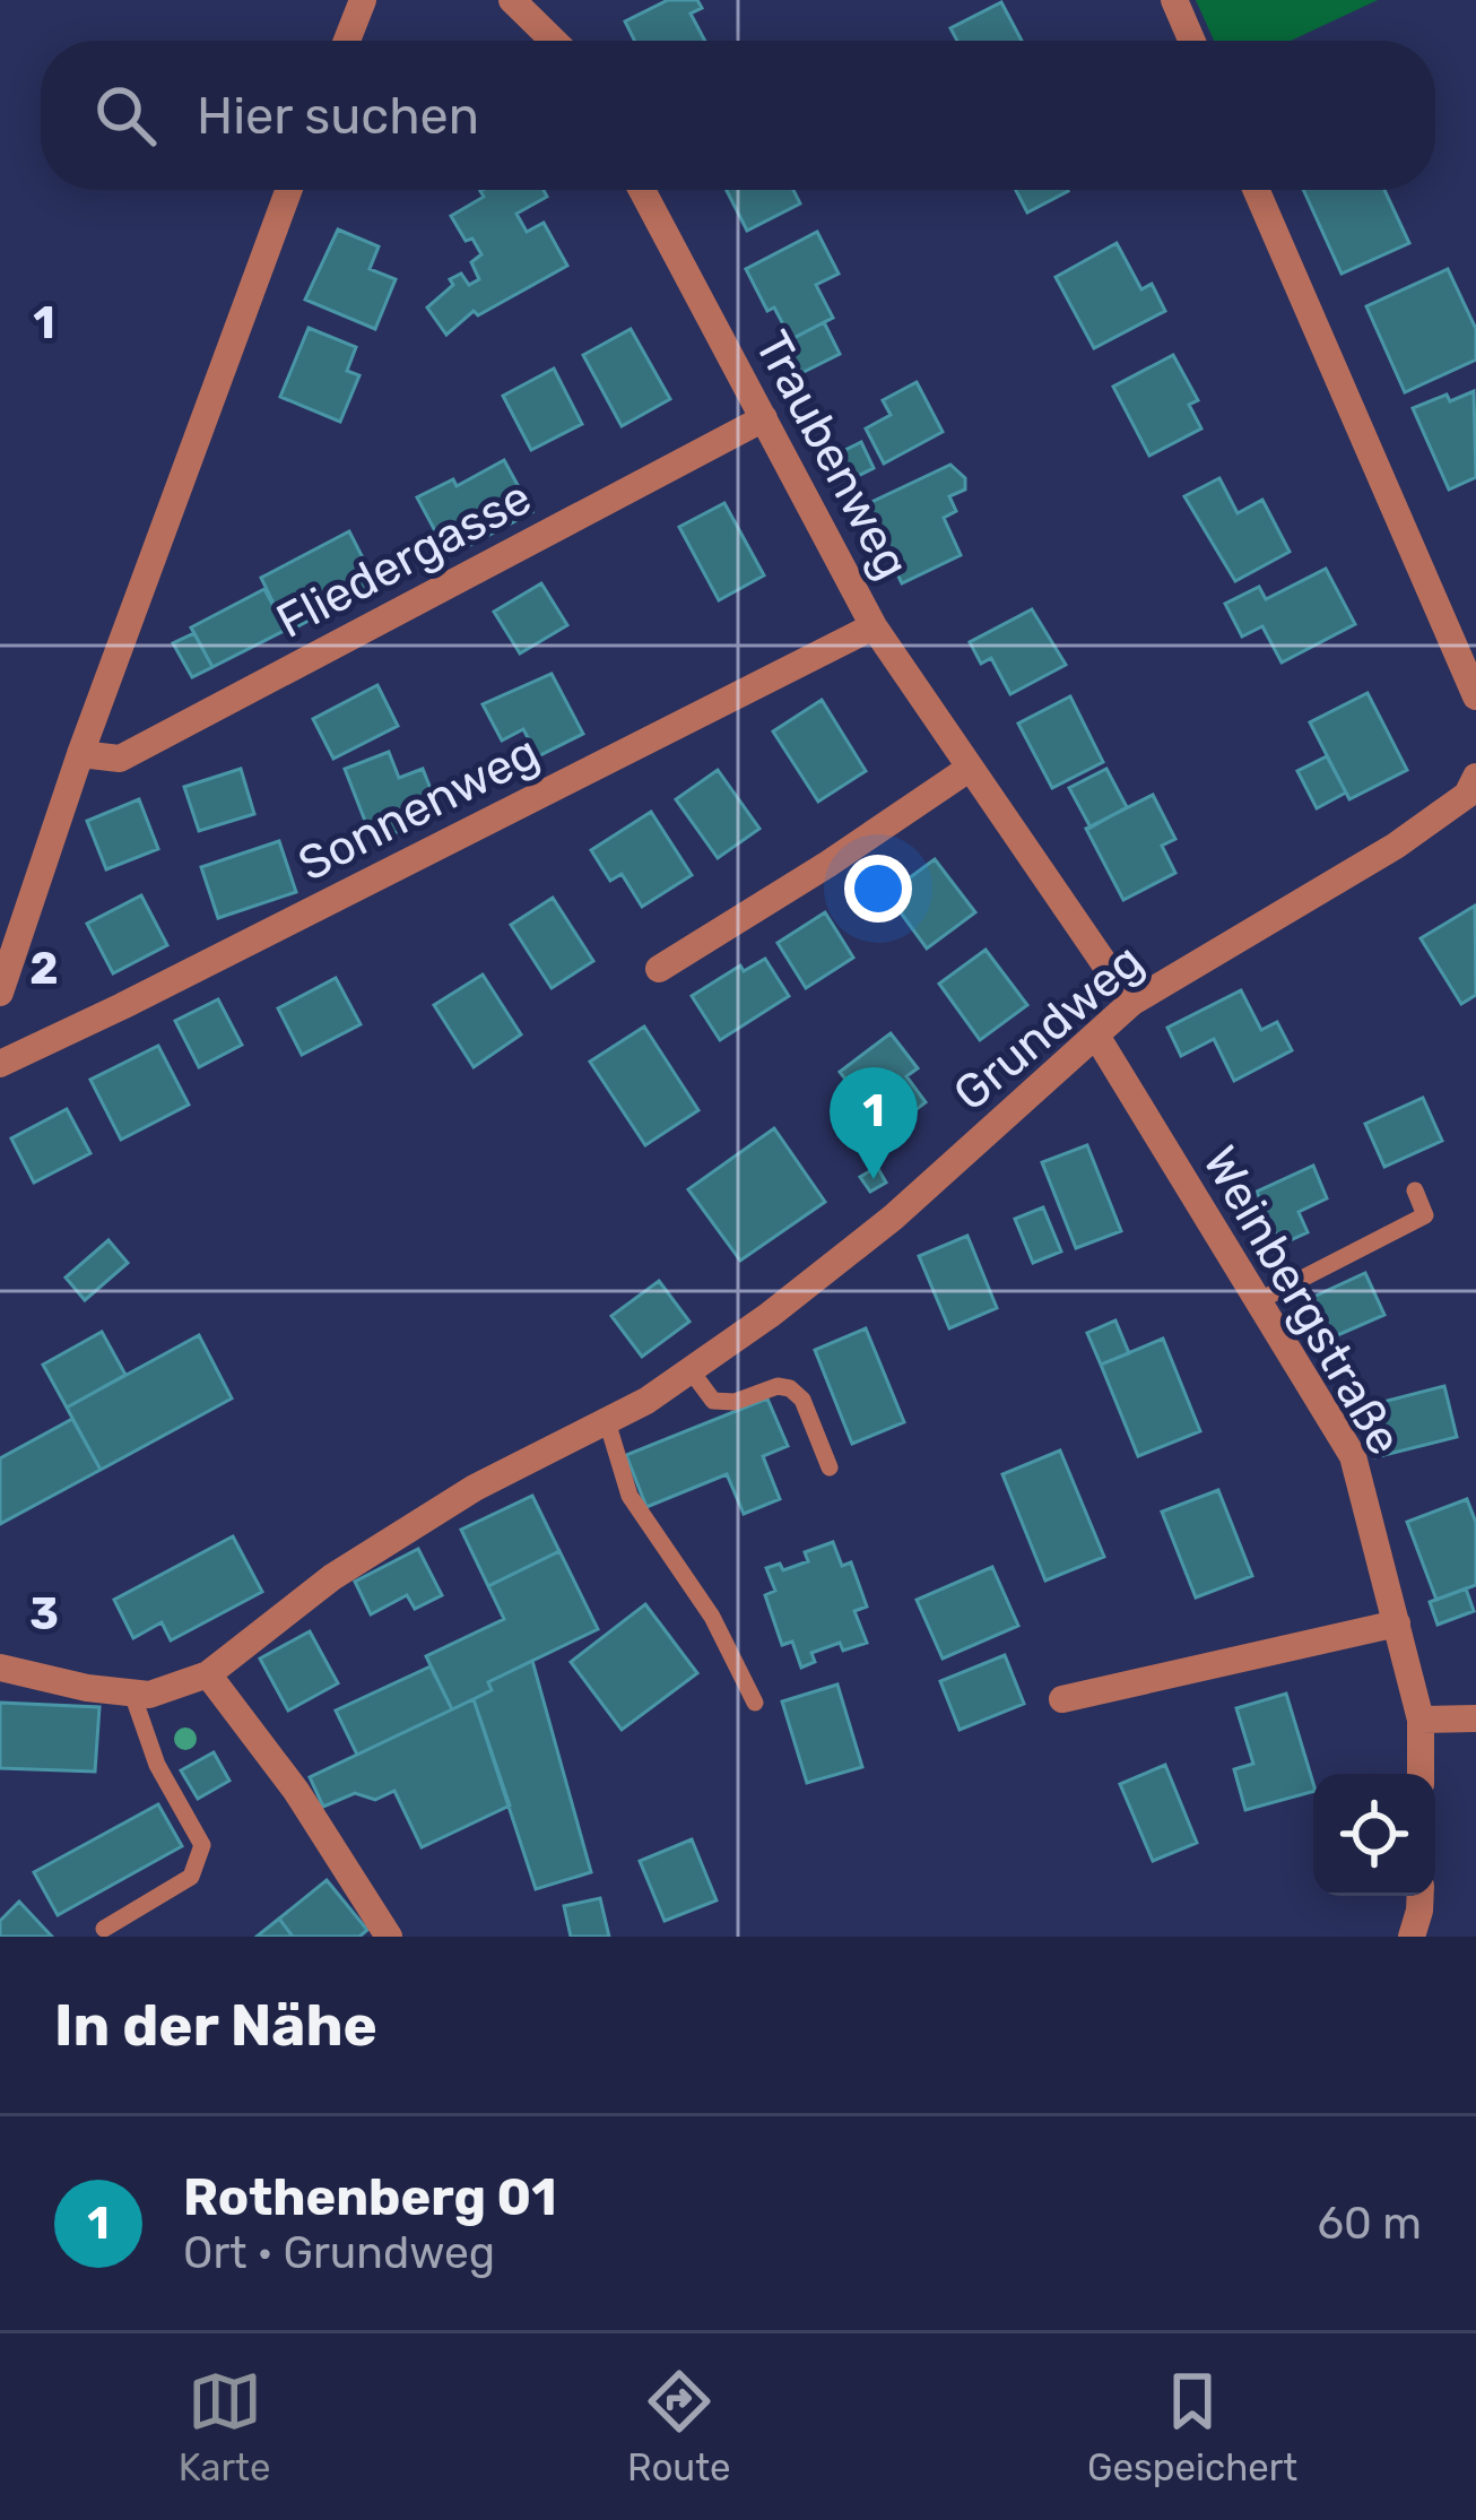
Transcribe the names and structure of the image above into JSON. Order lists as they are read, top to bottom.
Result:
{
  "streets": {
    "street": [
      "Traubenweg",
      "Fliedergasse",
      "Sonnenweg",
      "Grundweg",
      "Weinbergstraße"
    ]
  },
  "crossings": [
    ["Traubenweg", "Fliedergasse"],
    ["Traubenweg", "Sonnenweg"],
    ["Traubenweg", "Grundweg"],
    ["Grundweg", "Weinbergstraße"]
  ],
  "page": {
    "search": "Hier suchen",
    "pins": "1",
    "heading": "In der Nähe",
    "list": [
      {
        "mark": "1",
        "name": "Rothenberg 01",
        "note": "Ort · Grundweg",
        "value": "60 m"
      }
    ],
    "nav": ["Karte", "Route", "Gespeichert"]
  },
  "grid": {
    "rows": ["1", "2", "3"]
  }
}
